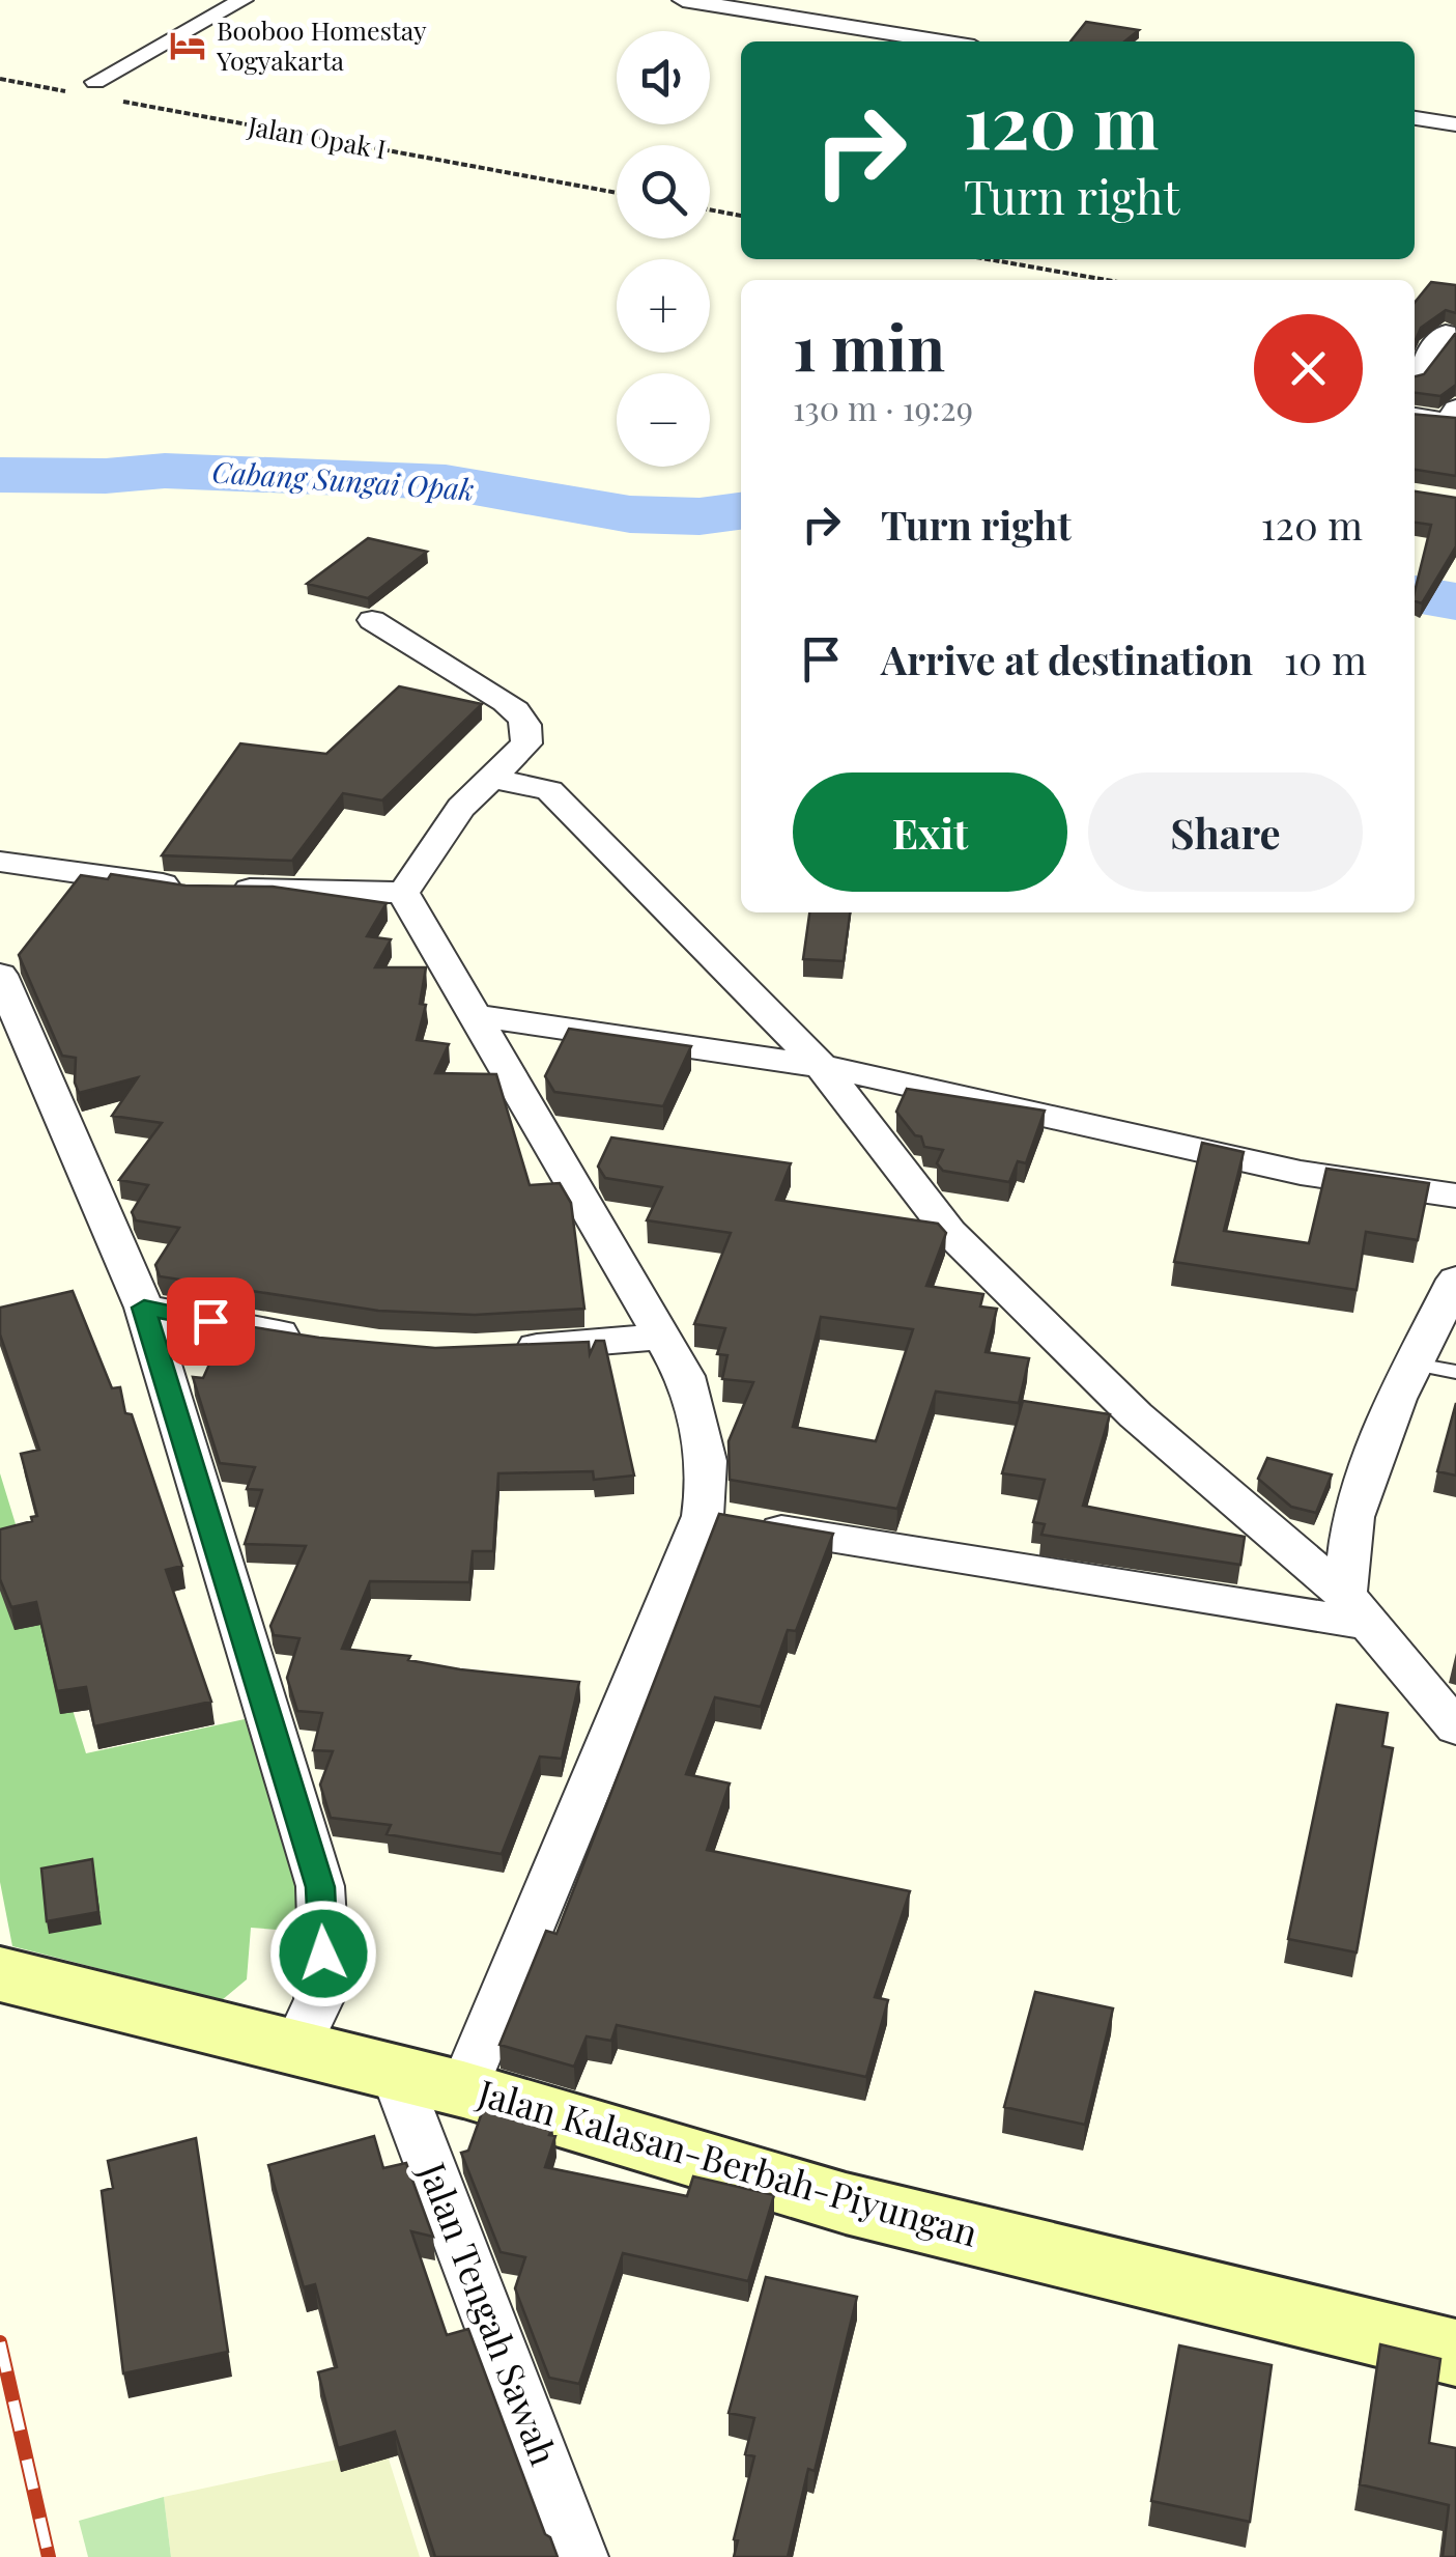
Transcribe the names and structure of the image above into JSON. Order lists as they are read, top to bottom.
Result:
{
  "streets": {
    "street": ["Jalan Kalasan-Berbah-Piyungan", "Jalan Tengah Sawah"],
    "path": ["Jalan Opak I"]
  },
  "crossings": [
    ["Jalan Kalasan-Berbah-Piyungan", "Jalan Tengah Sawah"]
  ],
  "water": ["Cabang Sungai Opak"],
  "places": {
    "hotel": ["Booboo Homestay Yogyakarta"]
  },
  "page": {
    "map_buttons": ["+", "−"],
    "turn": ["120 m", "Turn right"],
    "heading": ["1 min", "130 m · 19:29"],
    "list": [
      {
        "name": "Turn right",
        "value": "120 m"
      },
      {
        "name": "Arrive at destination",
        "value": "10 m"
      }
    ],
    "buttons": ["Exit", "Share"]
  }
}
